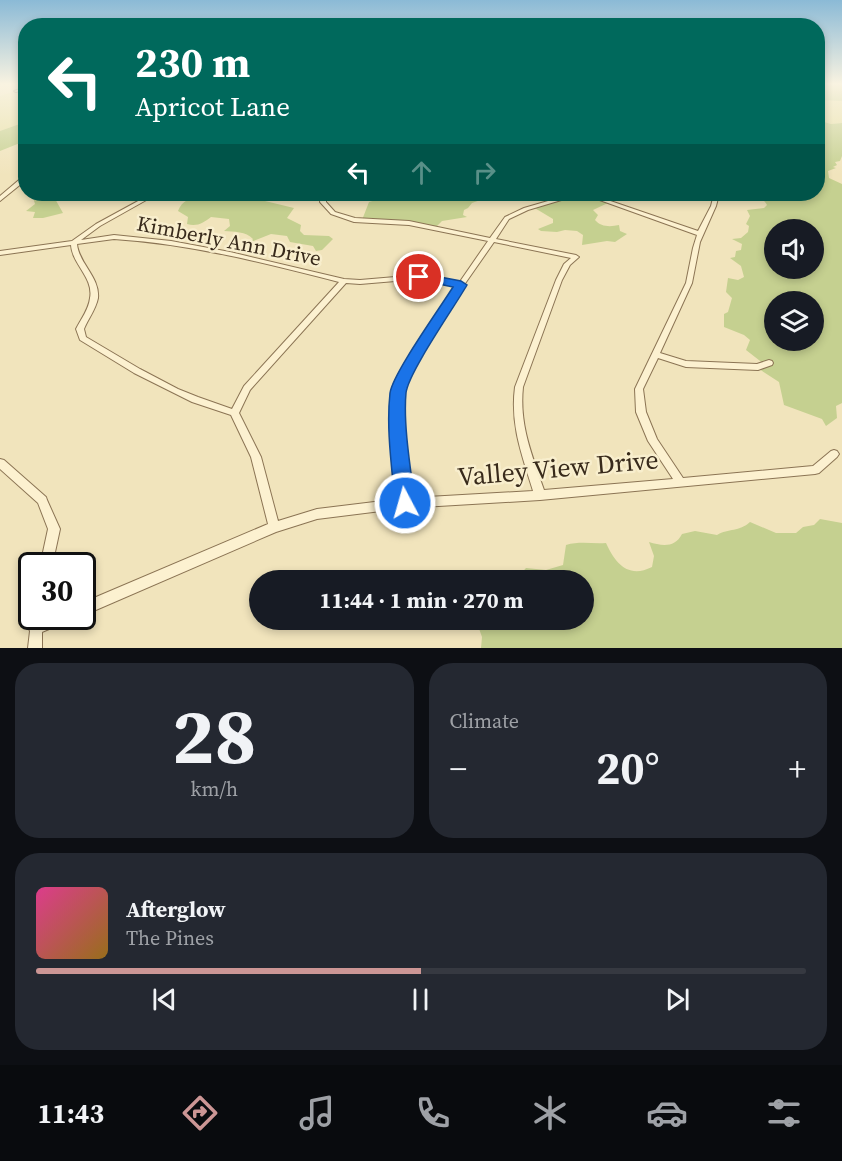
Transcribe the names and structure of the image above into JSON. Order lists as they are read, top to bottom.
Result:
{
  "streets": {
    "street": ["Kimberly Ann Drive", "Valley View Drive"]
  },
  "page": {
    "turn": ["230 m", "Apricot Lane"],
    "limit": "30",
    "trip": "11:44 · 1 min · 270 m",
    "tile": [
      ["28", "km/h"],
      "Climate"
    ],
    "heat": ["−", "20°", "+"],
    "song": ["Afterglow", "The Pines"],
    "tabs": "11:43"
  }
}
